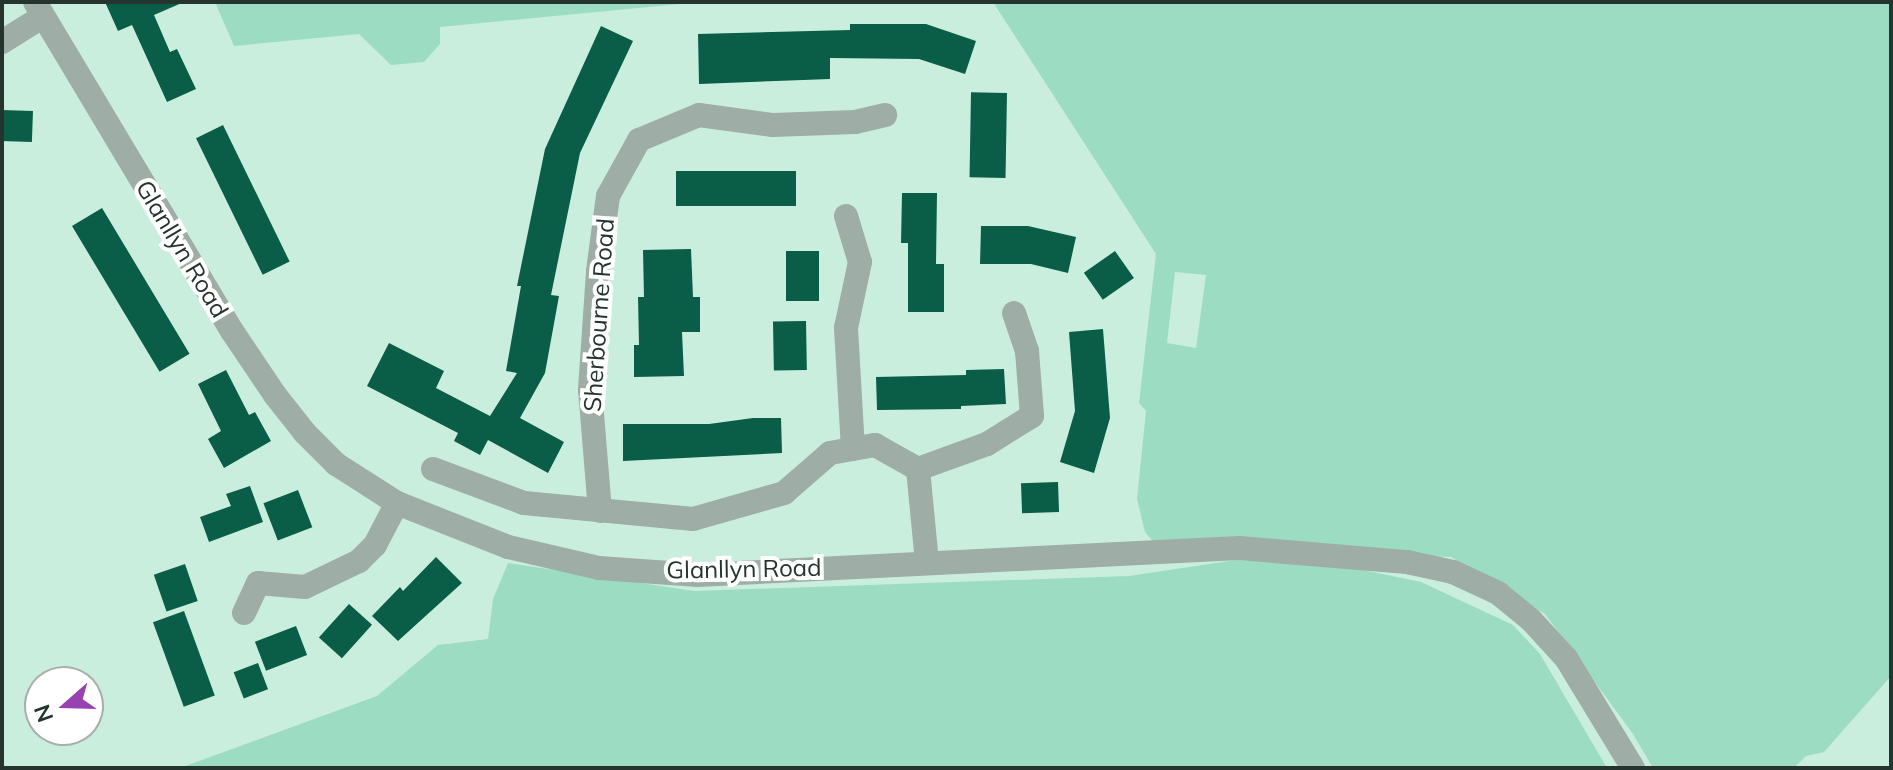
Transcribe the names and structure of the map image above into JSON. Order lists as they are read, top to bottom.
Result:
{
  "streets": {
    "street": ["Glanllyn Road", "Sherbourne Road"]
  },
  "north": "left"
}
